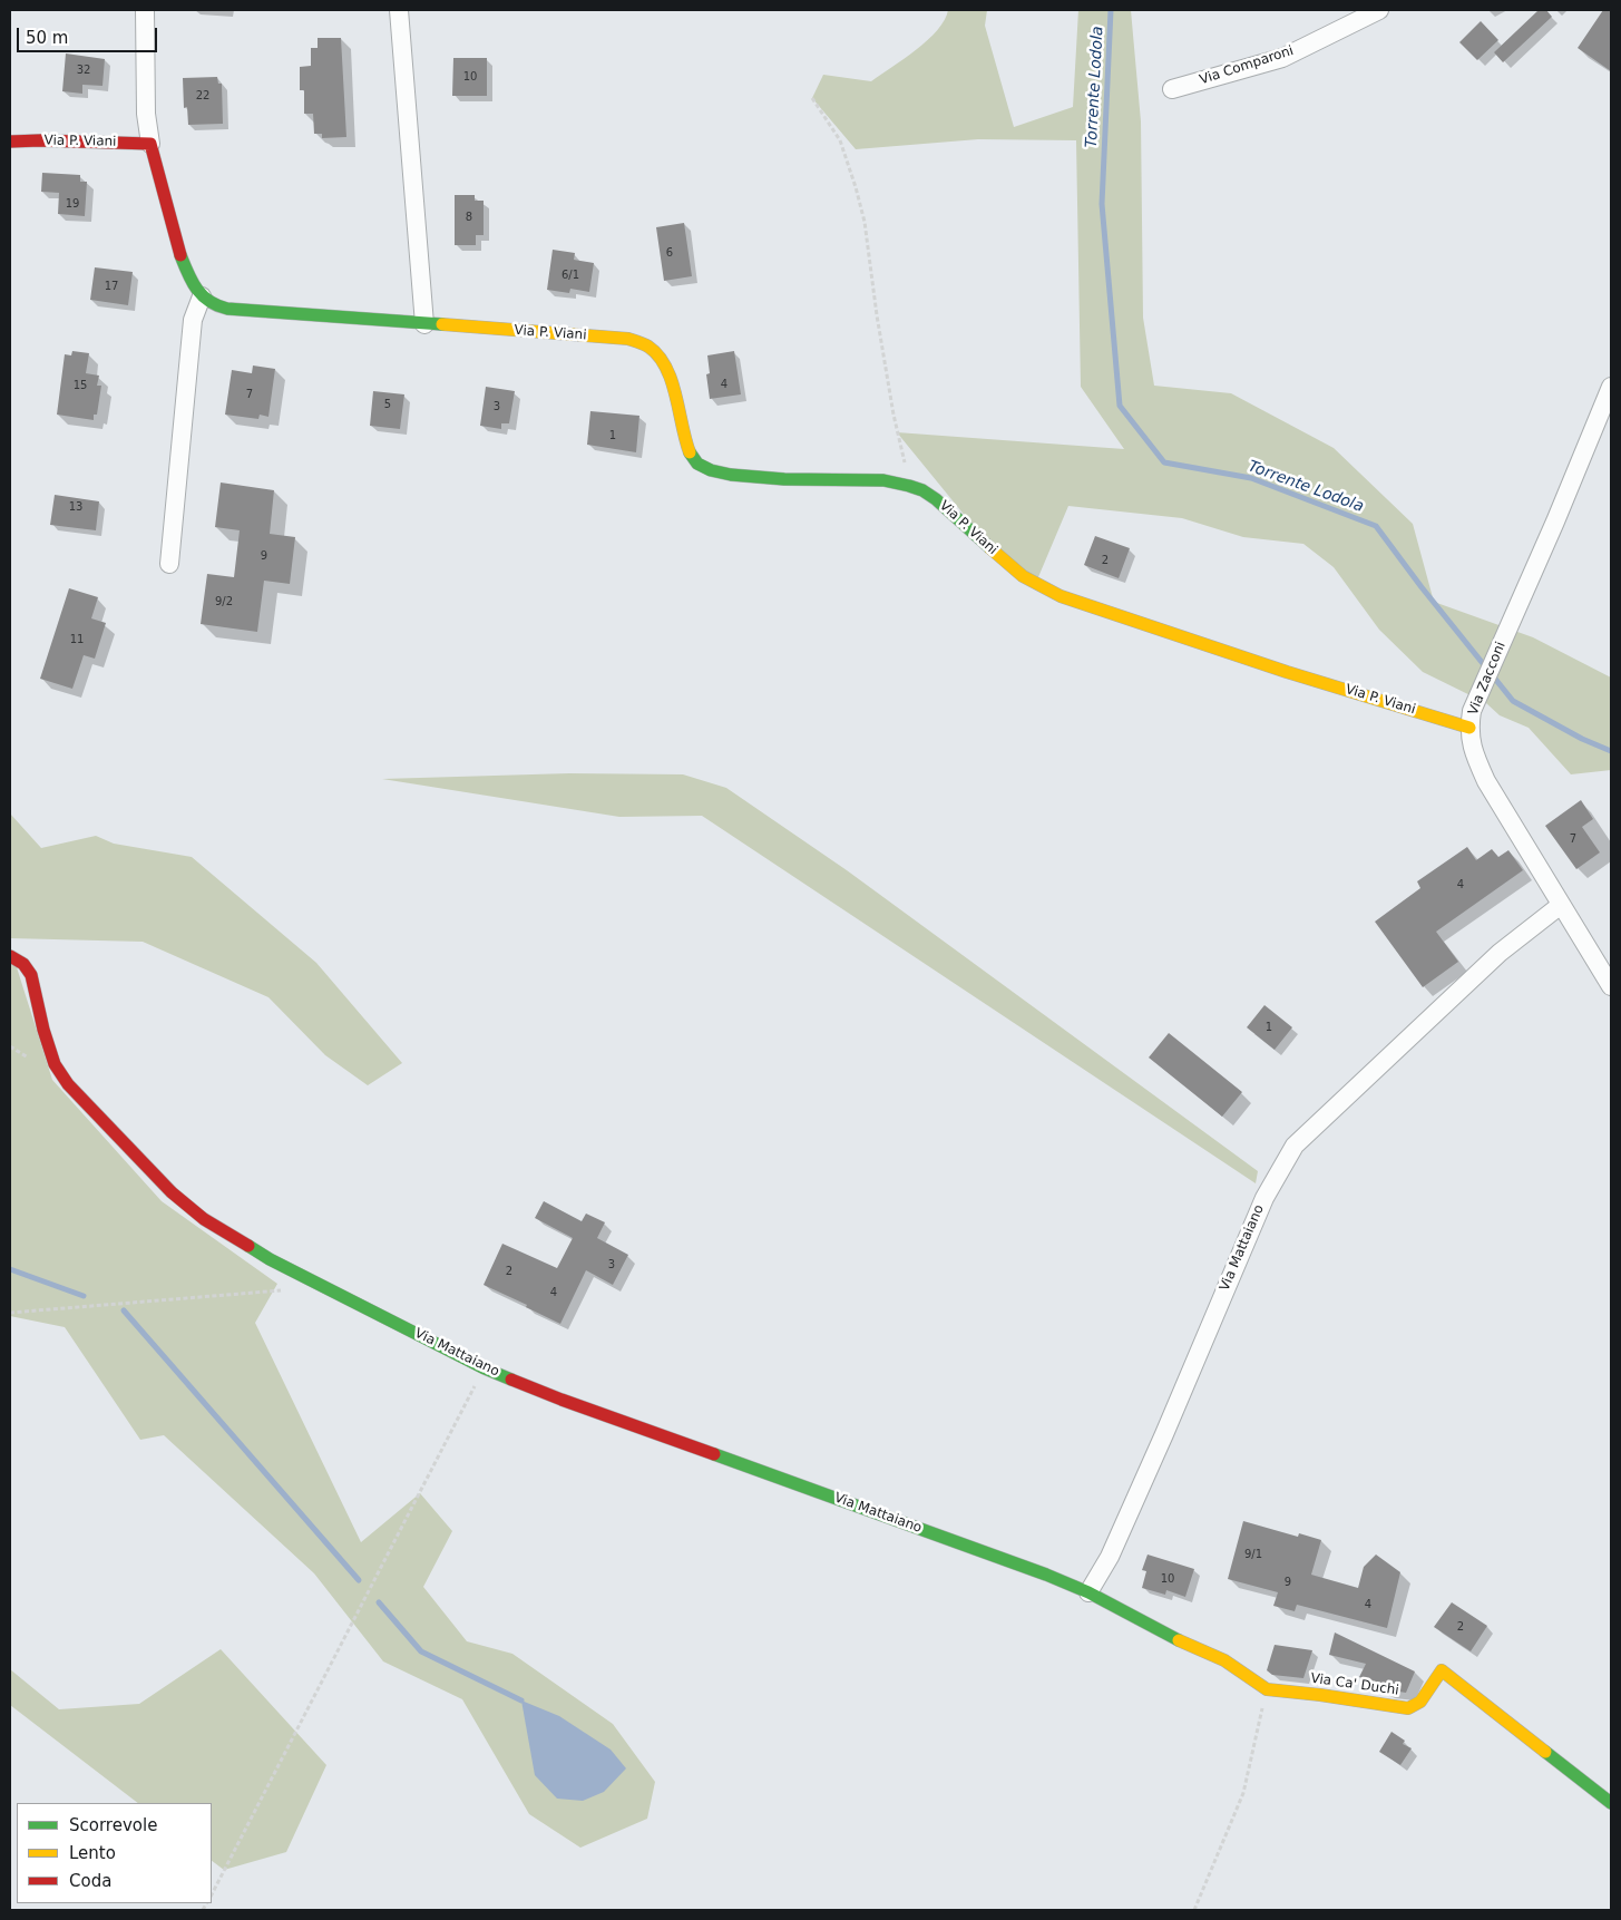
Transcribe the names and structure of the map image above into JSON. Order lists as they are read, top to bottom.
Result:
{
  "streets": {
    "street": [
      "Via Comparoni",
      "Via P. Viani",
      "Via Zacconi",
      "Via Mattaiano",
      "Via Ca' Duchi"
    ]
  },
  "crossings": [
    ["Via P. Viani", "Via Zacconi"],
    ["Via Zacconi", "Via Mattaiano"]
  ],
  "water": ["Torrente Lodola"],
  "house_numbers": [
    "32",
    "10",
    "22",
    "19",
    "8",
    "6",
    "6/1",
    "17",
    "4",
    "15",
    "7",
    "5",
    "3",
    "1",
    "13",
    "9",
    "2",
    "9/2",
    "11",
    "7",
    "4",
    "1",
    "3",
    "2",
    "4",
    "9/1",
    "10",
    "9",
    "4",
    "2"
  ],
  "legend": ["Scorrevole", "Lento", "Coda"],
  "scale_bar": "50 m"
}
